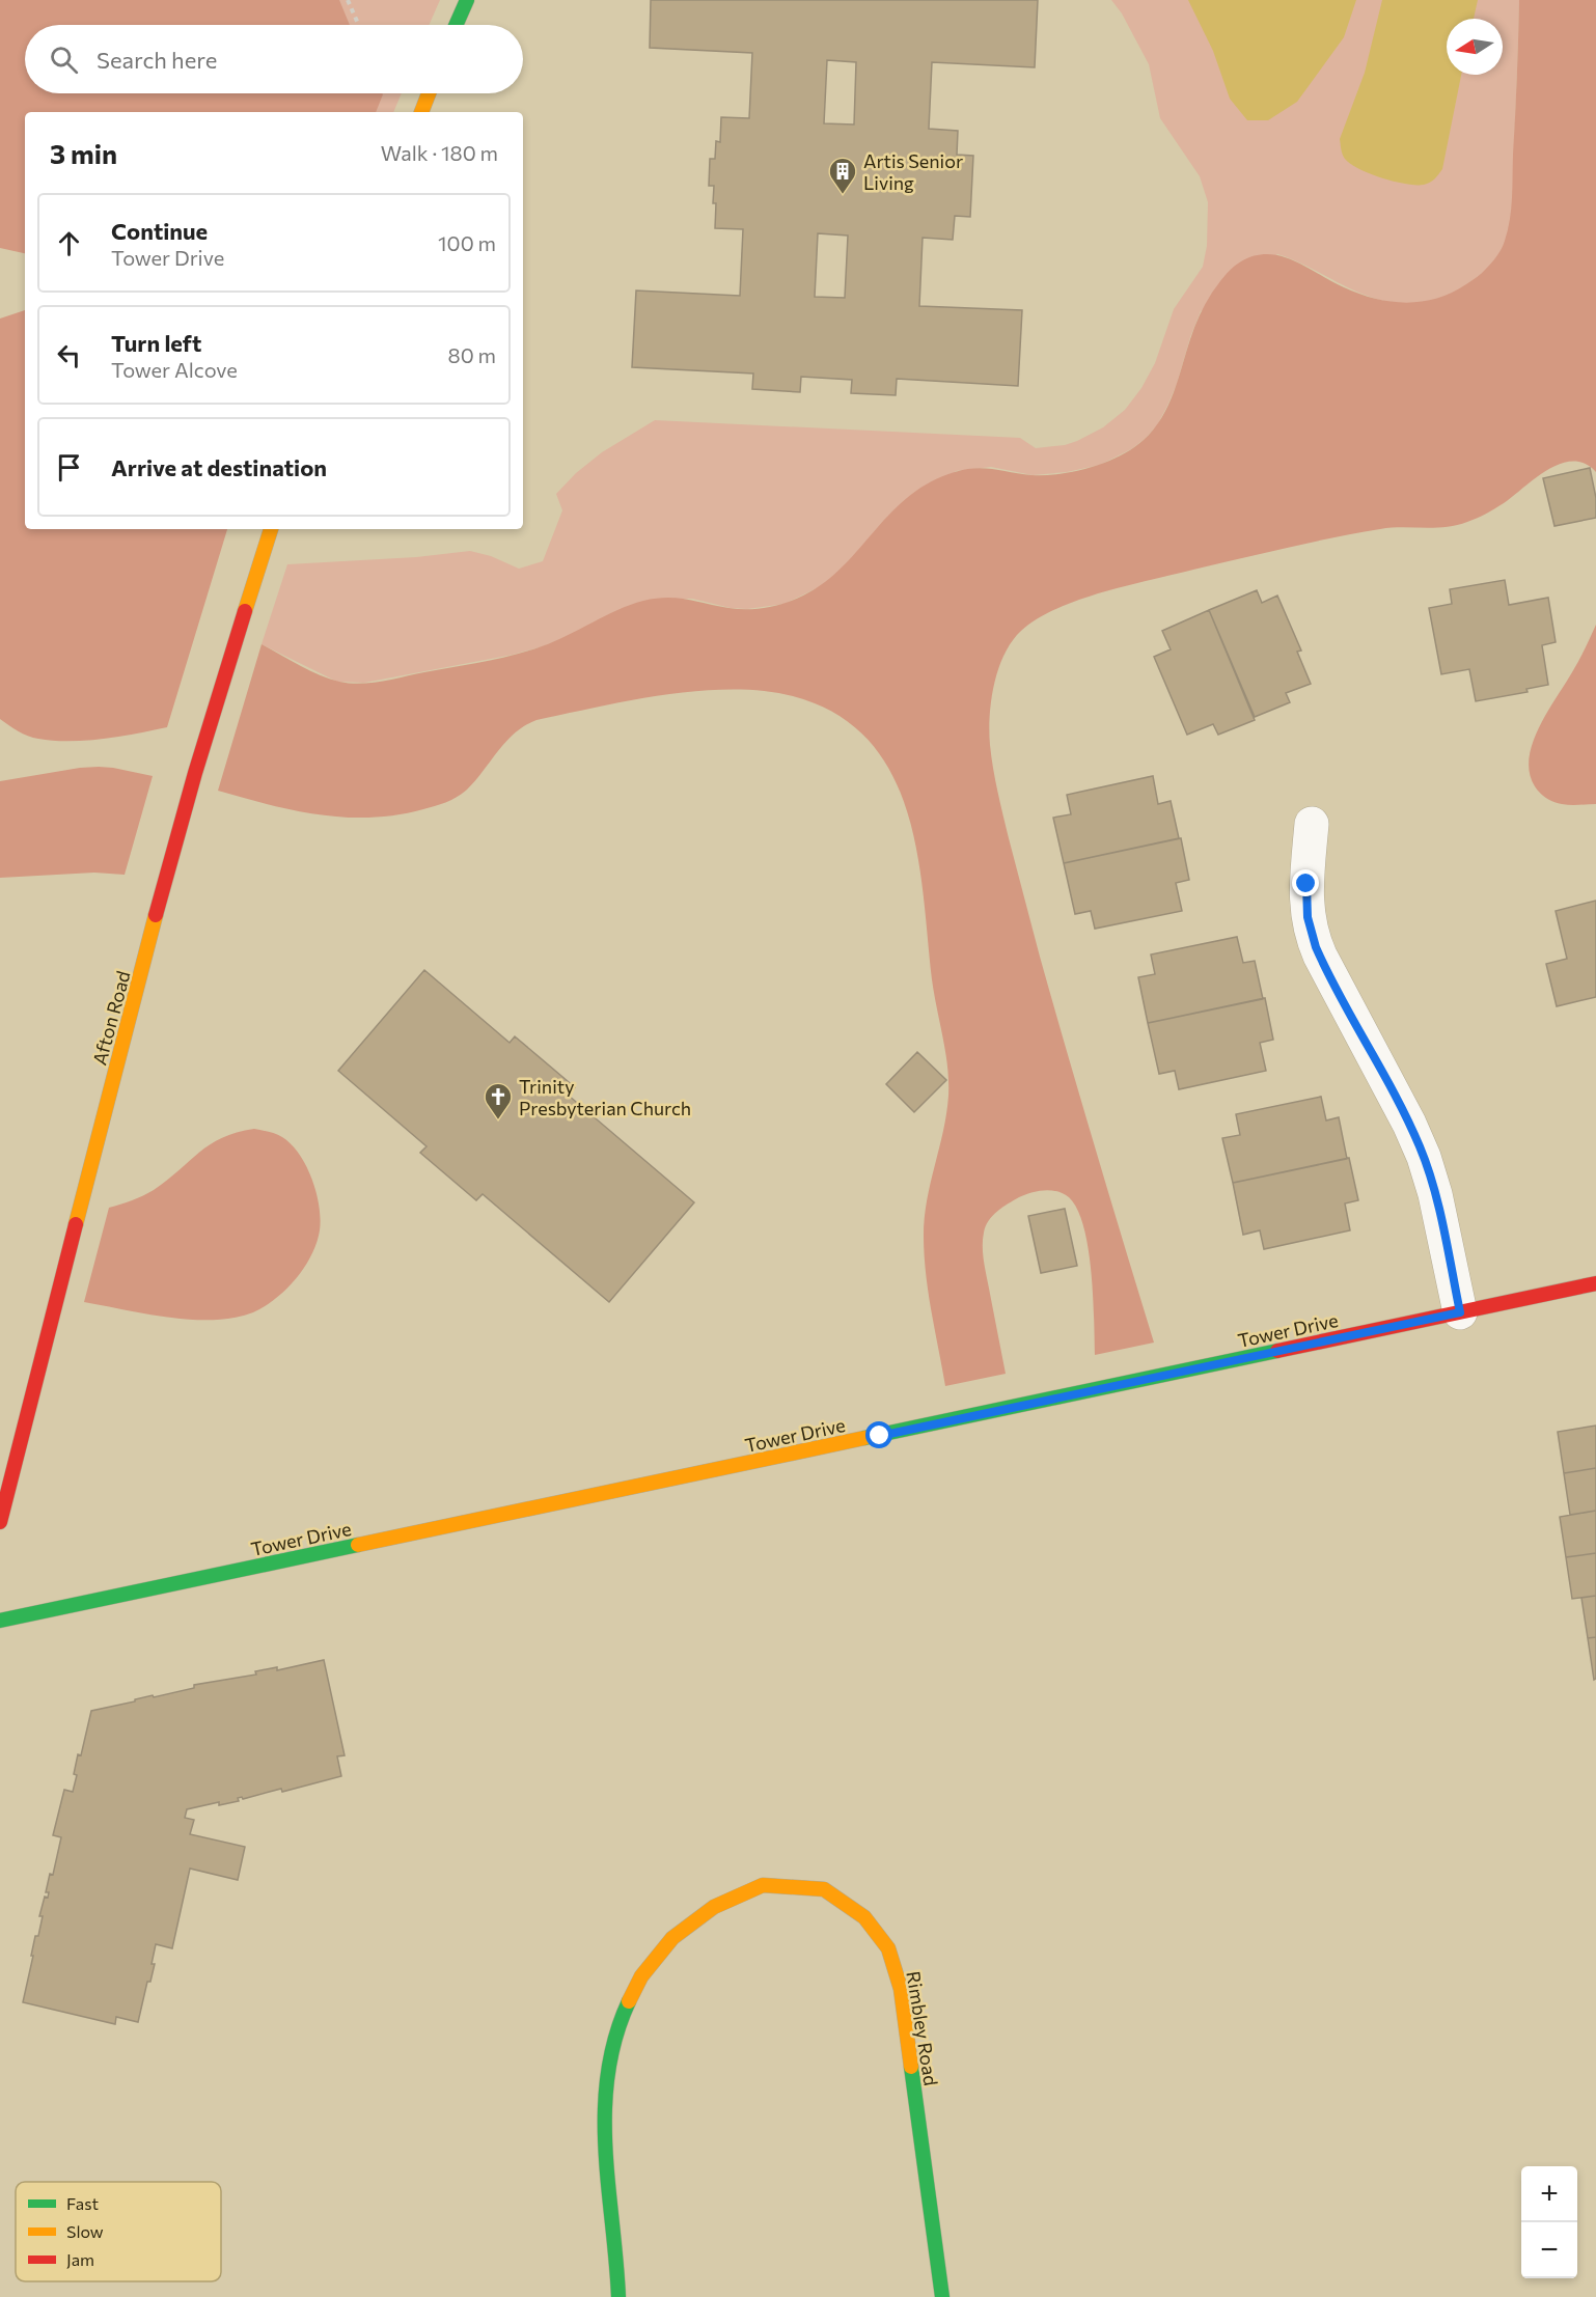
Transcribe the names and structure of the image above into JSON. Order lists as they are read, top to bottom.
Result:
{
  "streets": {
    "street": ["Afton Road", "Tower Drive", "Rimbley Road"]
  },
  "places": {
    "building": ["Artis Senior Living"],
    "church": ["Trinity Presbyterian Church"]
  },
  "legend": ["Fast", "Slow", "Jam"],
  "north": "left",
  "page": {
    "search": "Search here",
    "heading": ["3 min", "Walk · 180 m"],
    "list": [
      ["Continue", "Tower Drive", "100 m"],
      ["Turn left", "Tower Alcove", "80 m"],
      "Arrive at destination"
    ],
    "map_buttons": ["+", "−"]
  }
}
